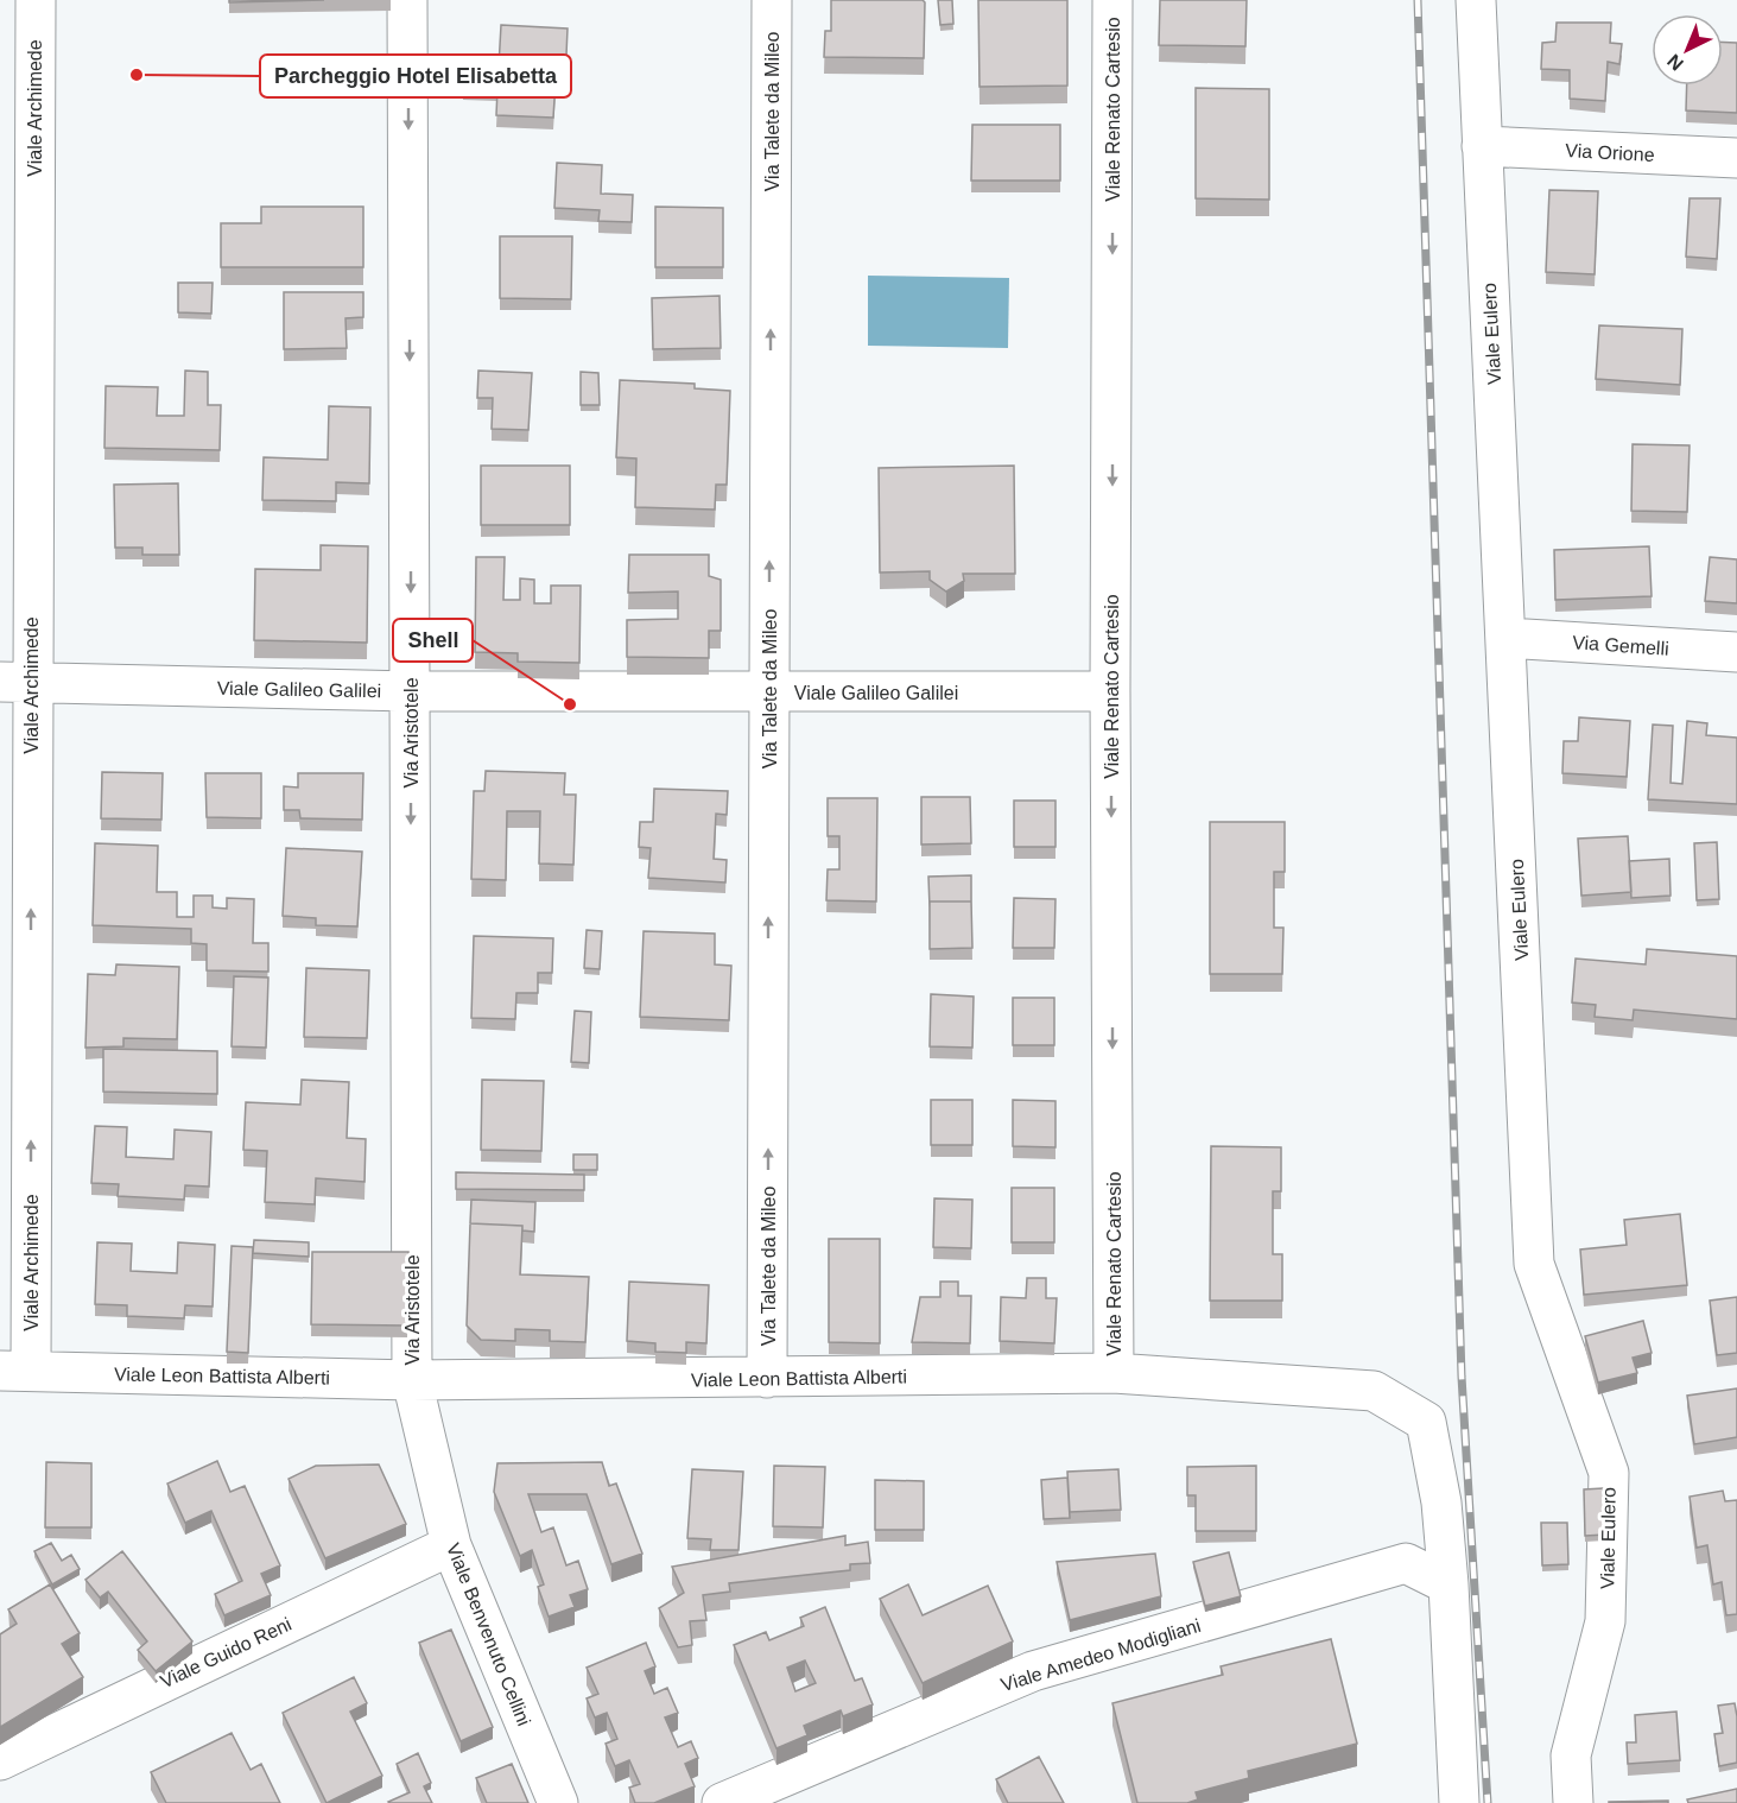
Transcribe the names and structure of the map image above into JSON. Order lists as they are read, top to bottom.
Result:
{
  "streets": {
    "street": [
      "Viale Archimede",
      "Viale Renato Cartesio",
      "Via Talete da Mileo",
      "Via Orione",
      "Viale Eulero",
      "Via Gemelli",
      "Viale Galileo Galilei",
      "Via Aristotele",
      "Viale Leon Battista Alberti",
      "Viale Benvenuto Cellini",
      "Viale Guido Reni",
      "Viale Amedeo Modigliani"
    ]
  },
  "crossings": [
    ["Viale Archimede", "Viale Galileo Galilei"],
    ["Viale Archimede", "Viale Leon Battista Alberti"],
    ["Viale Renato Cartesio", "Viale Galileo Galilei"],
    ["Viale Renato Cartesio", "Viale Leon Battista Alberti"],
    ["Via Talete da Mileo", "Viale Galileo Galilei"],
    ["Via Talete da Mileo", "Viale Leon Battista Alberti"],
    ["Via Orione", "Viale Eulero"],
    ["Viale Eulero", "Via Gemelli"],
    ["Viale Galileo Galilei", "Via Aristotele"],
    ["Via Aristotele", "Viale Leon Battista Alberti"],
    ["Via Aristotele", "Viale Benvenuto Cellini"],
    ["Viale Leon Battista Alberti", "Viale Benvenuto Cellini"],
    ["Viale Leon Battista Alberti", "Viale Amedeo Modigliani"],
    ["Viale Benvenuto Cellini", "Viale Guido Reni"]
  ],
  "one_way": [
    "Viale Archimede",
    "Viale Renato Cartesio",
    "Via Talete da Mileo",
    "Via Aristotele"
  ],
  "places": ["Parcheggio Hotel Elisabetta", "Shell"],
  "north": "bottom left"
}
